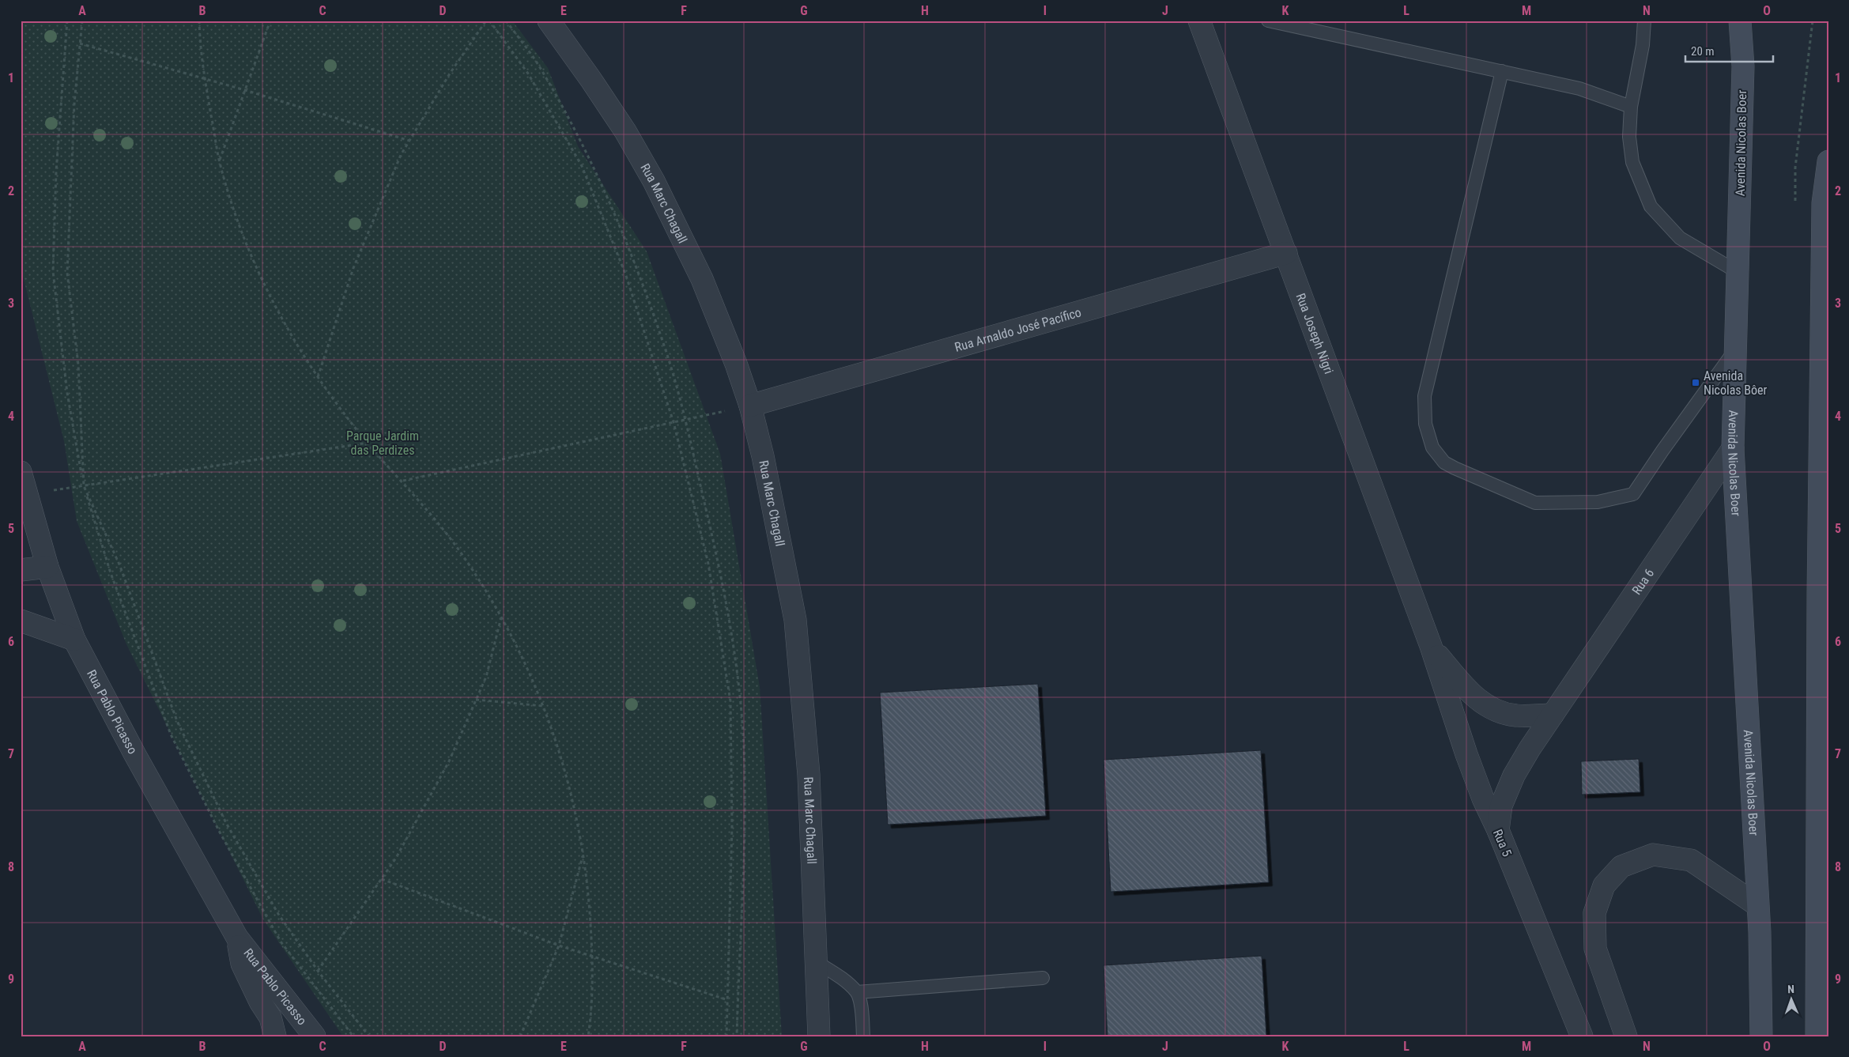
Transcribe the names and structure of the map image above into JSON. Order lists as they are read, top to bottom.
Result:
{
  "streets": {
    "main road": ["Avenida Nicolas Boer"],
    "street": [
      "Rua Marc Chagall",
      "Rua Arnaldo José Pacífico",
      "Rua Joseph Nigri",
      "Rua 6",
      "Rua Pablo Picasso",
      "Rua 5"
    ]
  },
  "crossings": [
    ["Avenida Nicolas Boer", "Rua 6"],
    ["Rua Marc Chagall", "Rua Arnaldo José Pacífico"],
    ["Rua Arnaldo José Pacífico", "Rua Joseph Nigri"],
    ["Rua Joseph Nigri", "Rua 5"],
    ["Rua 6", "Rua 5"]
  ],
  "parks": ["Parque Jardim das Perdizes"],
  "places": {
    "transit": ["Avenida Nicolas Bôer"]
  },
  "scale_bar": "20 m",
  "north": "top",
  "grid": {
    "columns": [
      "A",
      "B",
      "C",
      "D",
      "E",
      "F",
      "G",
      "H",
      "I",
      "J",
      "K",
      "L",
      "M",
      "N",
      "O"
    ],
    "rows": [
      "1",
      "2",
      "3",
      "4",
      "5",
      "6",
      "7",
      "8",
      "9"
    ]
  }
}
